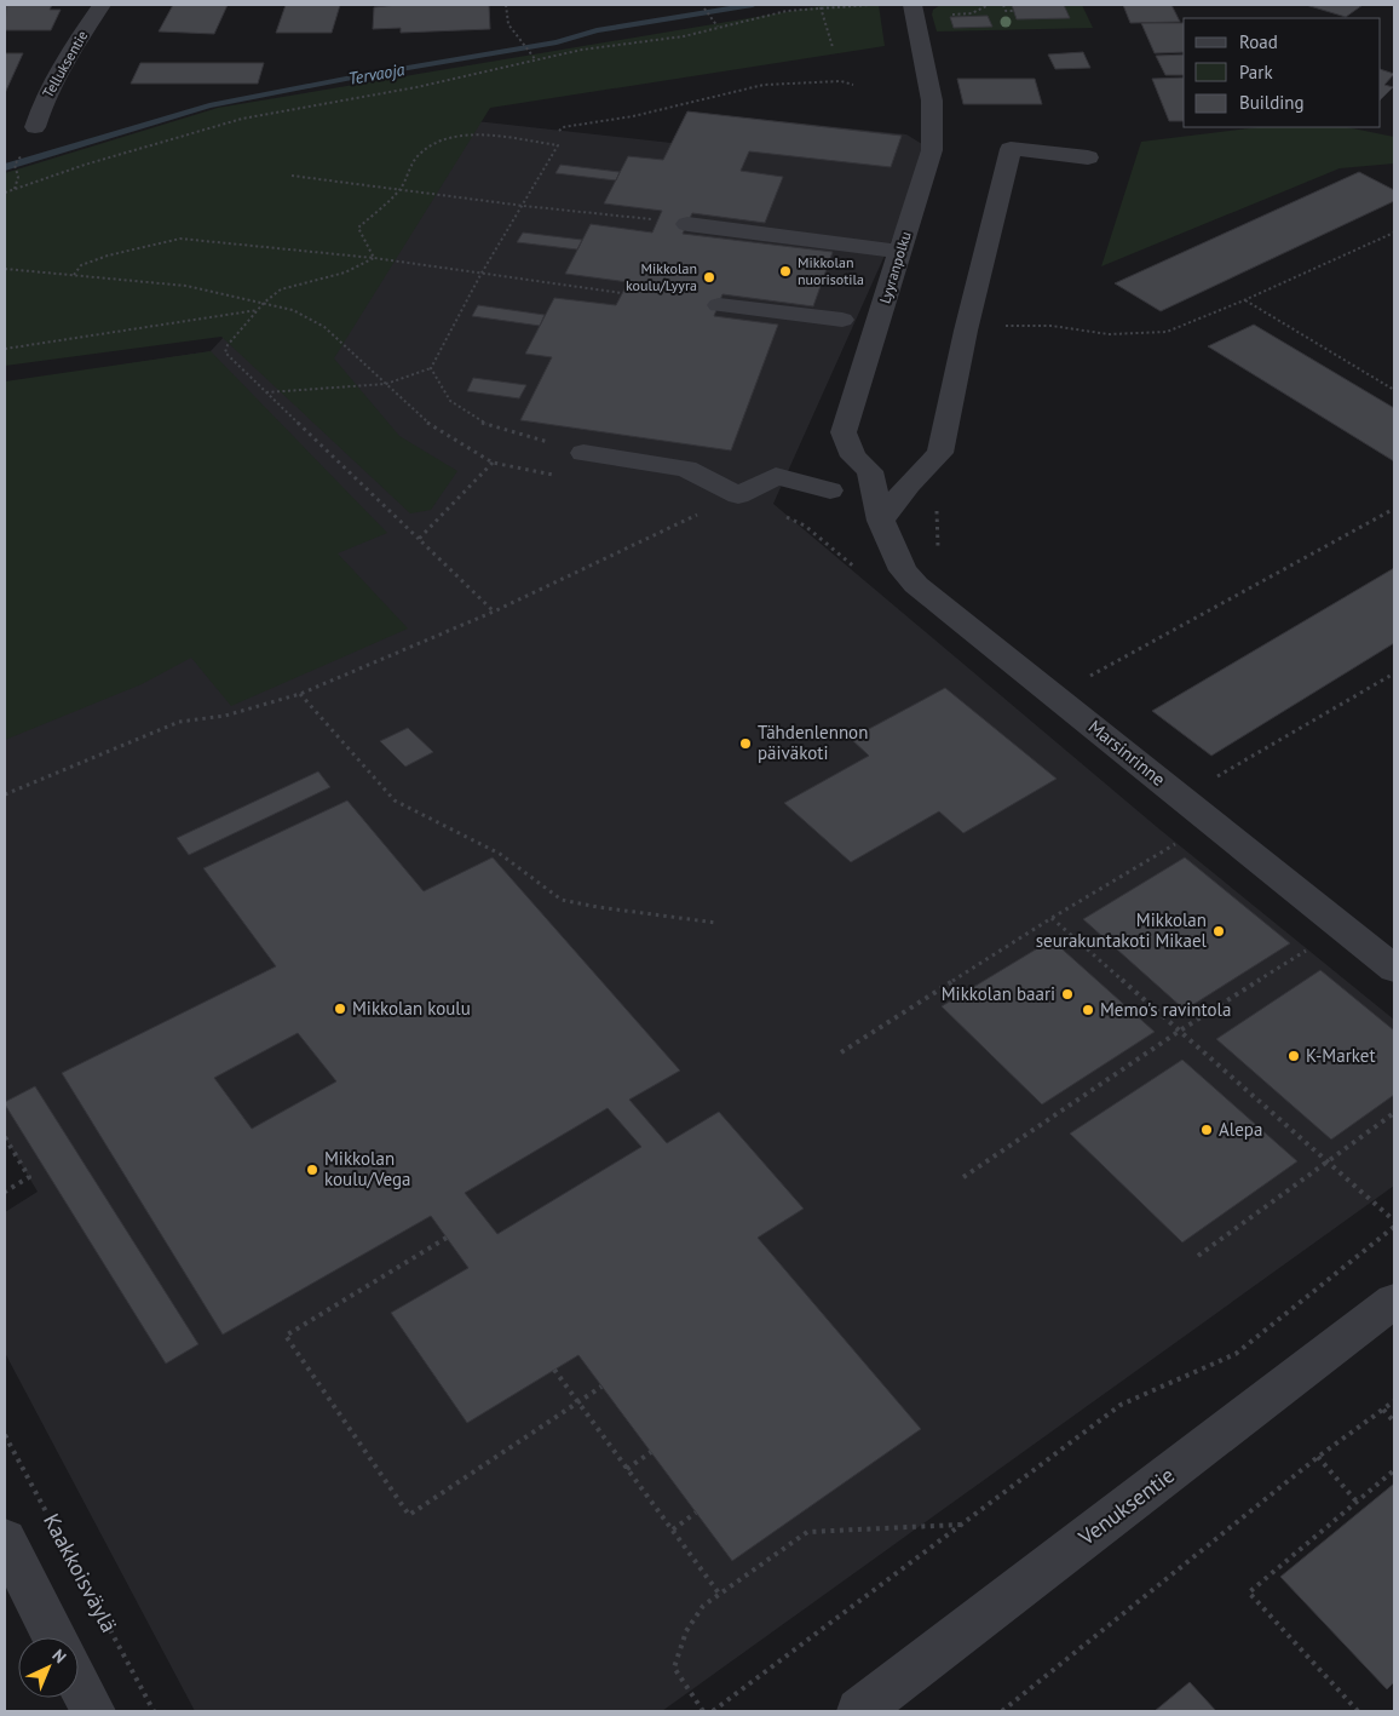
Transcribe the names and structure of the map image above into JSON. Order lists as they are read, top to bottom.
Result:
{
  "streets": {
    "street": [
      "Telluksentie",
      "Lyyranpolku",
      "Marsinrinne",
      "Venuksentie"
    ],
    "path": ["Kaakkoisväylä"]
  },
  "crossings": [
    ["Lyyranpolku", "Marsinrinne"]
  ],
  "water": ["Tervaoja"],
  "places": [
    "Mikkolan nuorisotila",
    "Mikkolan koulu/Lyyra",
    "Tähdenlennon päiväkoti",
    "Mikkolan seurakuntakoti Mikael",
    "Mikkolan baari",
    "Mikkolan koulu",
    "Memo's ravintola",
    "K-Market",
    "Alepa",
    "Mikkolan koulu/Vega"
  ],
  "legend": ["Road", "Park", "Building"],
  "north": "top right"
}
